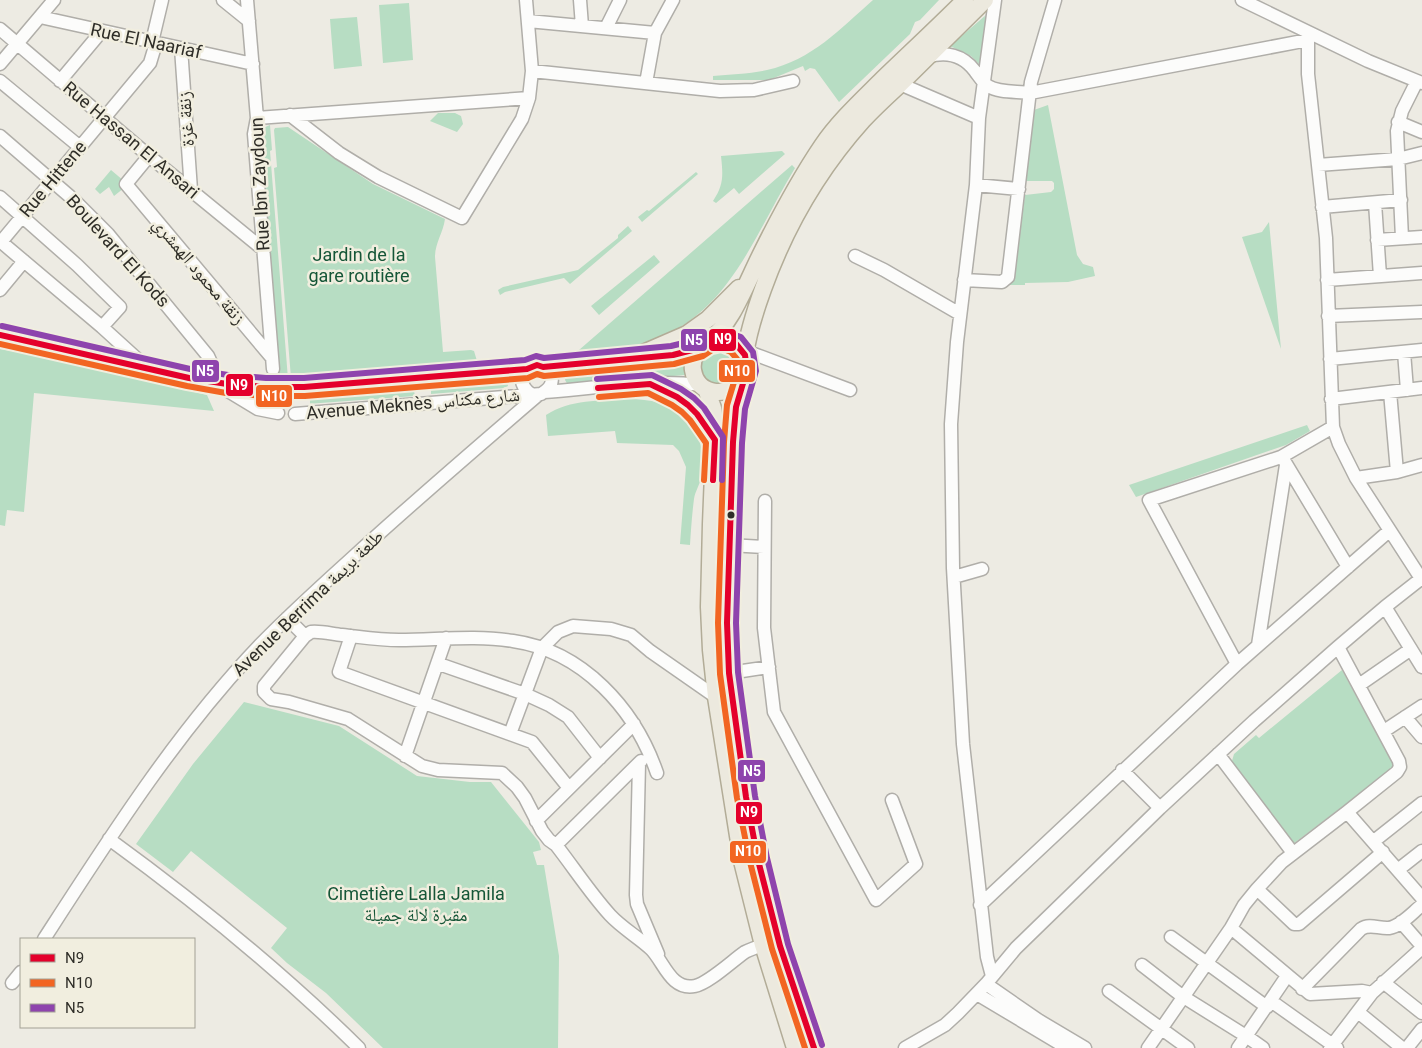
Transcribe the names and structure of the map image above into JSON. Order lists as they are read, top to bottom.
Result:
{
  "streets": {
    "street": [
      "Rue El Naariaf",
      "زنقة غزة",
      "Rue Hassan El Ansari",
      "Rue Hittene",
      "Rue Ibn Zaydoun",
      "Boulevard El Kods",
      "زنقة محمود الهمشري",
      "Avenue Meknès شارع مكناس",
      "Avenue Berrima طلعة بريمة"
    ]
  },
  "crossings": [
    ["Rue El Naariaf", "زنقة غزة"],
    ["Rue El Naariaf", "Rue Hittene"],
    ["Rue El Naariaf", "Rue Ibn Zaydoun"],
    ["زنقة غزة", "Rue Hassan El Ansari"],
    ["Rue Hassan El Ansari", "Rue Hittene"],
    ["Rue Hassan El Ansari", "Rue Ibn Zaydoun"],
    ["Rue Hassan El Ansari", "زنقة محمود الهمشري"],
    ["Rue Hittene", "Boulevard El Kods"],
    ["Rue Ibn Zaydoun", "زنقة محمود الهمشري"],
    ["Boulevard El Kods", "Avenue Meknès شارع مكناس"],
    ["Avenue Meknès شارع مكناس", "Avenue Berrima طلعة بريمة"]
  ],
  "parks": ["Jardin de la gare routière", "Cimetière Lalla Jamila مقبرة لالة جميلة"],
  "lines": ["transit line N5", "transit line N9", "transit line N10"],
  "legend": ["N9", "N10", "N5"]
}
